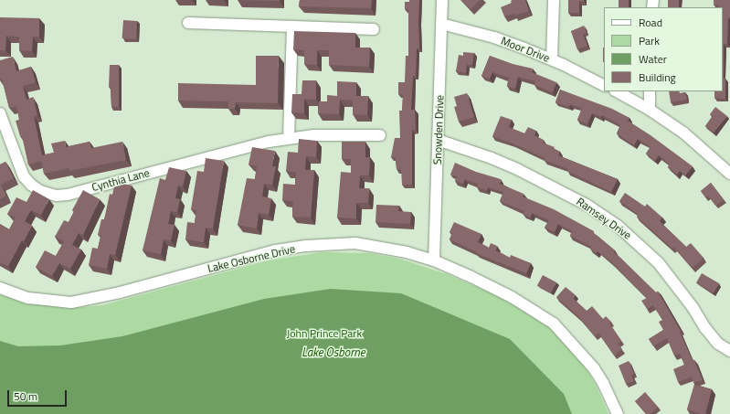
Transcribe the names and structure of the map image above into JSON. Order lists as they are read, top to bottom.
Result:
{
  "streets": {
    "street": [
      "Moor Drive",
      "Snowden Drive",
      "Cynthia Lane",
      "Ramsey Drive",
      "Lake Osborne Drive"
    ]
  },
  "crossings": [
    ["Moor Drive", "Snowden Drive"],
    ["Snowden Drive", "Ramsey Drive"],
    ["Snowden Drive", "Lake Osborne Drive"]
  ],
  "water": ["Lake Osborne"],
  "parks": ["John Prince Park"],
  "legend": [
    "Road",
    "Park",
    "Water",
    "Building"
  ],
  "scale_bar": "50 m"
}
